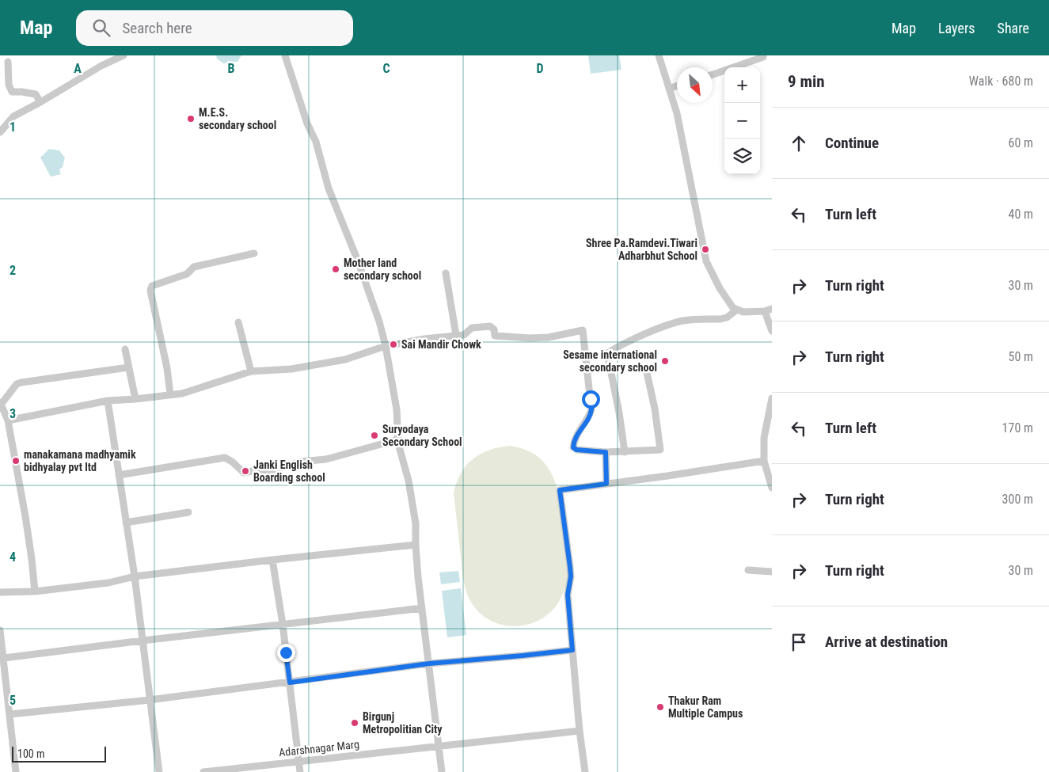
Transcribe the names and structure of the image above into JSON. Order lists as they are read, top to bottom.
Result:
{
  "streets": {
    "street": ["Adarshnagar Marg"]
  },
  "places": [
    "M.E.S. secondary school",
    "Shree Pa.Ramdevi.Tiwari Adharbhut School",
    "Mother land secondary school",
    "Sai Mandir Chowk",
    "Sesame international secondary school",
    "Suryodaya Secondary School",
    "manakamana madhyamik bidhyalay pvt ltd",
    "Janki English Boarding school",
    "Thakur Ram Multiple Campus",
    "Birgunj Metropolitian City"
  ],
  "scale_bar": "100 m",
  "north": "bottom right",
  "page": {
    "header": "Map",
    "search": "Search here",
    "nav": ["Map", "Layers", "Share"],
    "heading": ["9 min", "Walk · 680 m"],
    "map_buttons": ["+", "−"],
    "list": [
      ["Continue", "60 m"],
      ["Turn left", "40 m"],
      ["Turn right", "30 m"],
      ["Turn right", "50 m"],
      ["Turn left", "170 m"],
      ["Turn right", "300 m"],
      ["Turn right", "30 m"],
      "Arrive at destination"
    ],
    "scale": "100 m"
  },
  "grid": {
    "columns": [
      "A",
      "B",
      "C",
      "D"
    ],
    "rows": [
      "1",
      "2",
      "3",
      "4",
      "5"
    ]
  }
}
